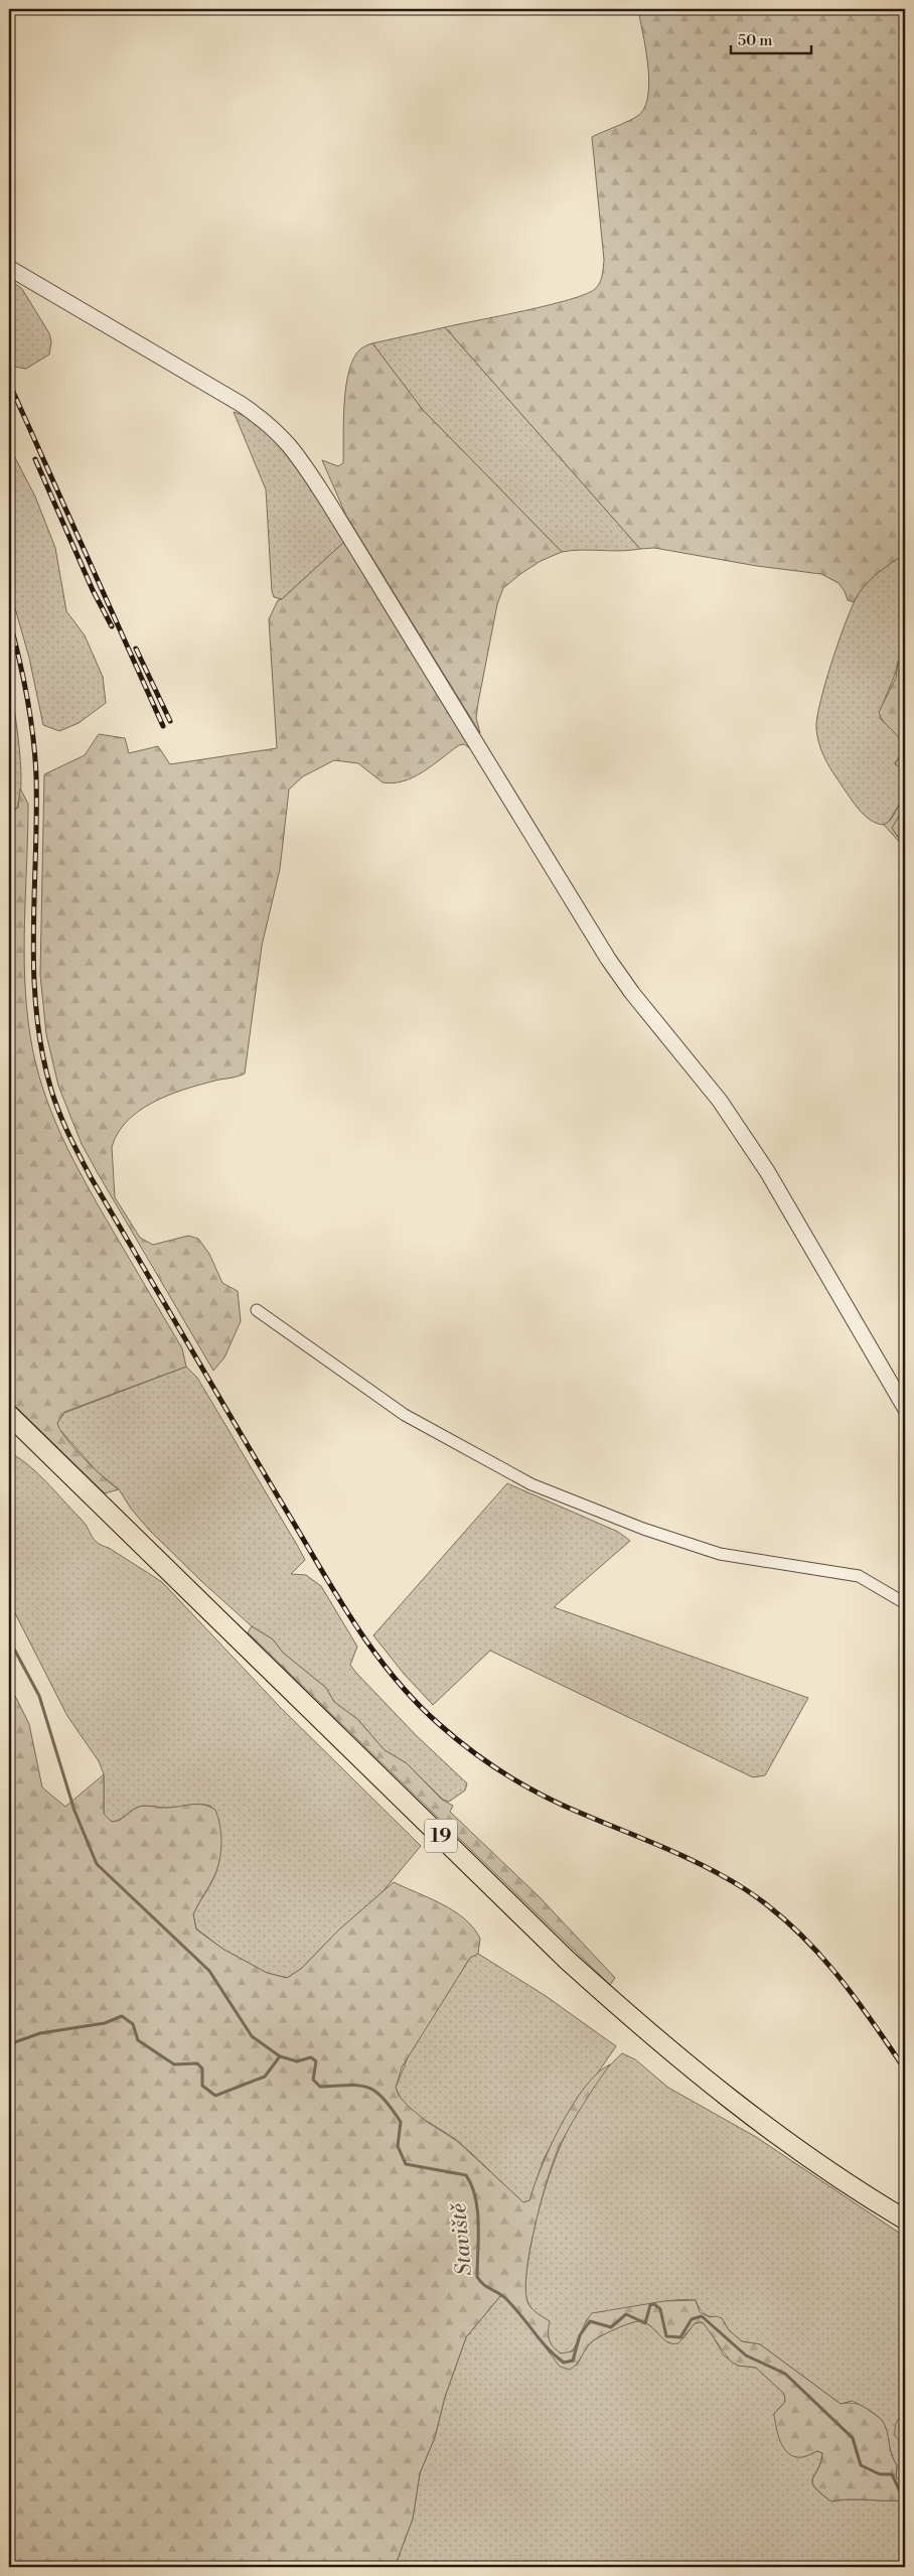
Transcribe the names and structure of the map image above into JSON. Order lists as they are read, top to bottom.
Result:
{
  "streets": {
    "main road": ["19"]
  },
  "water": ["Staviště"],
  "scale_bar": "50 m"
}
